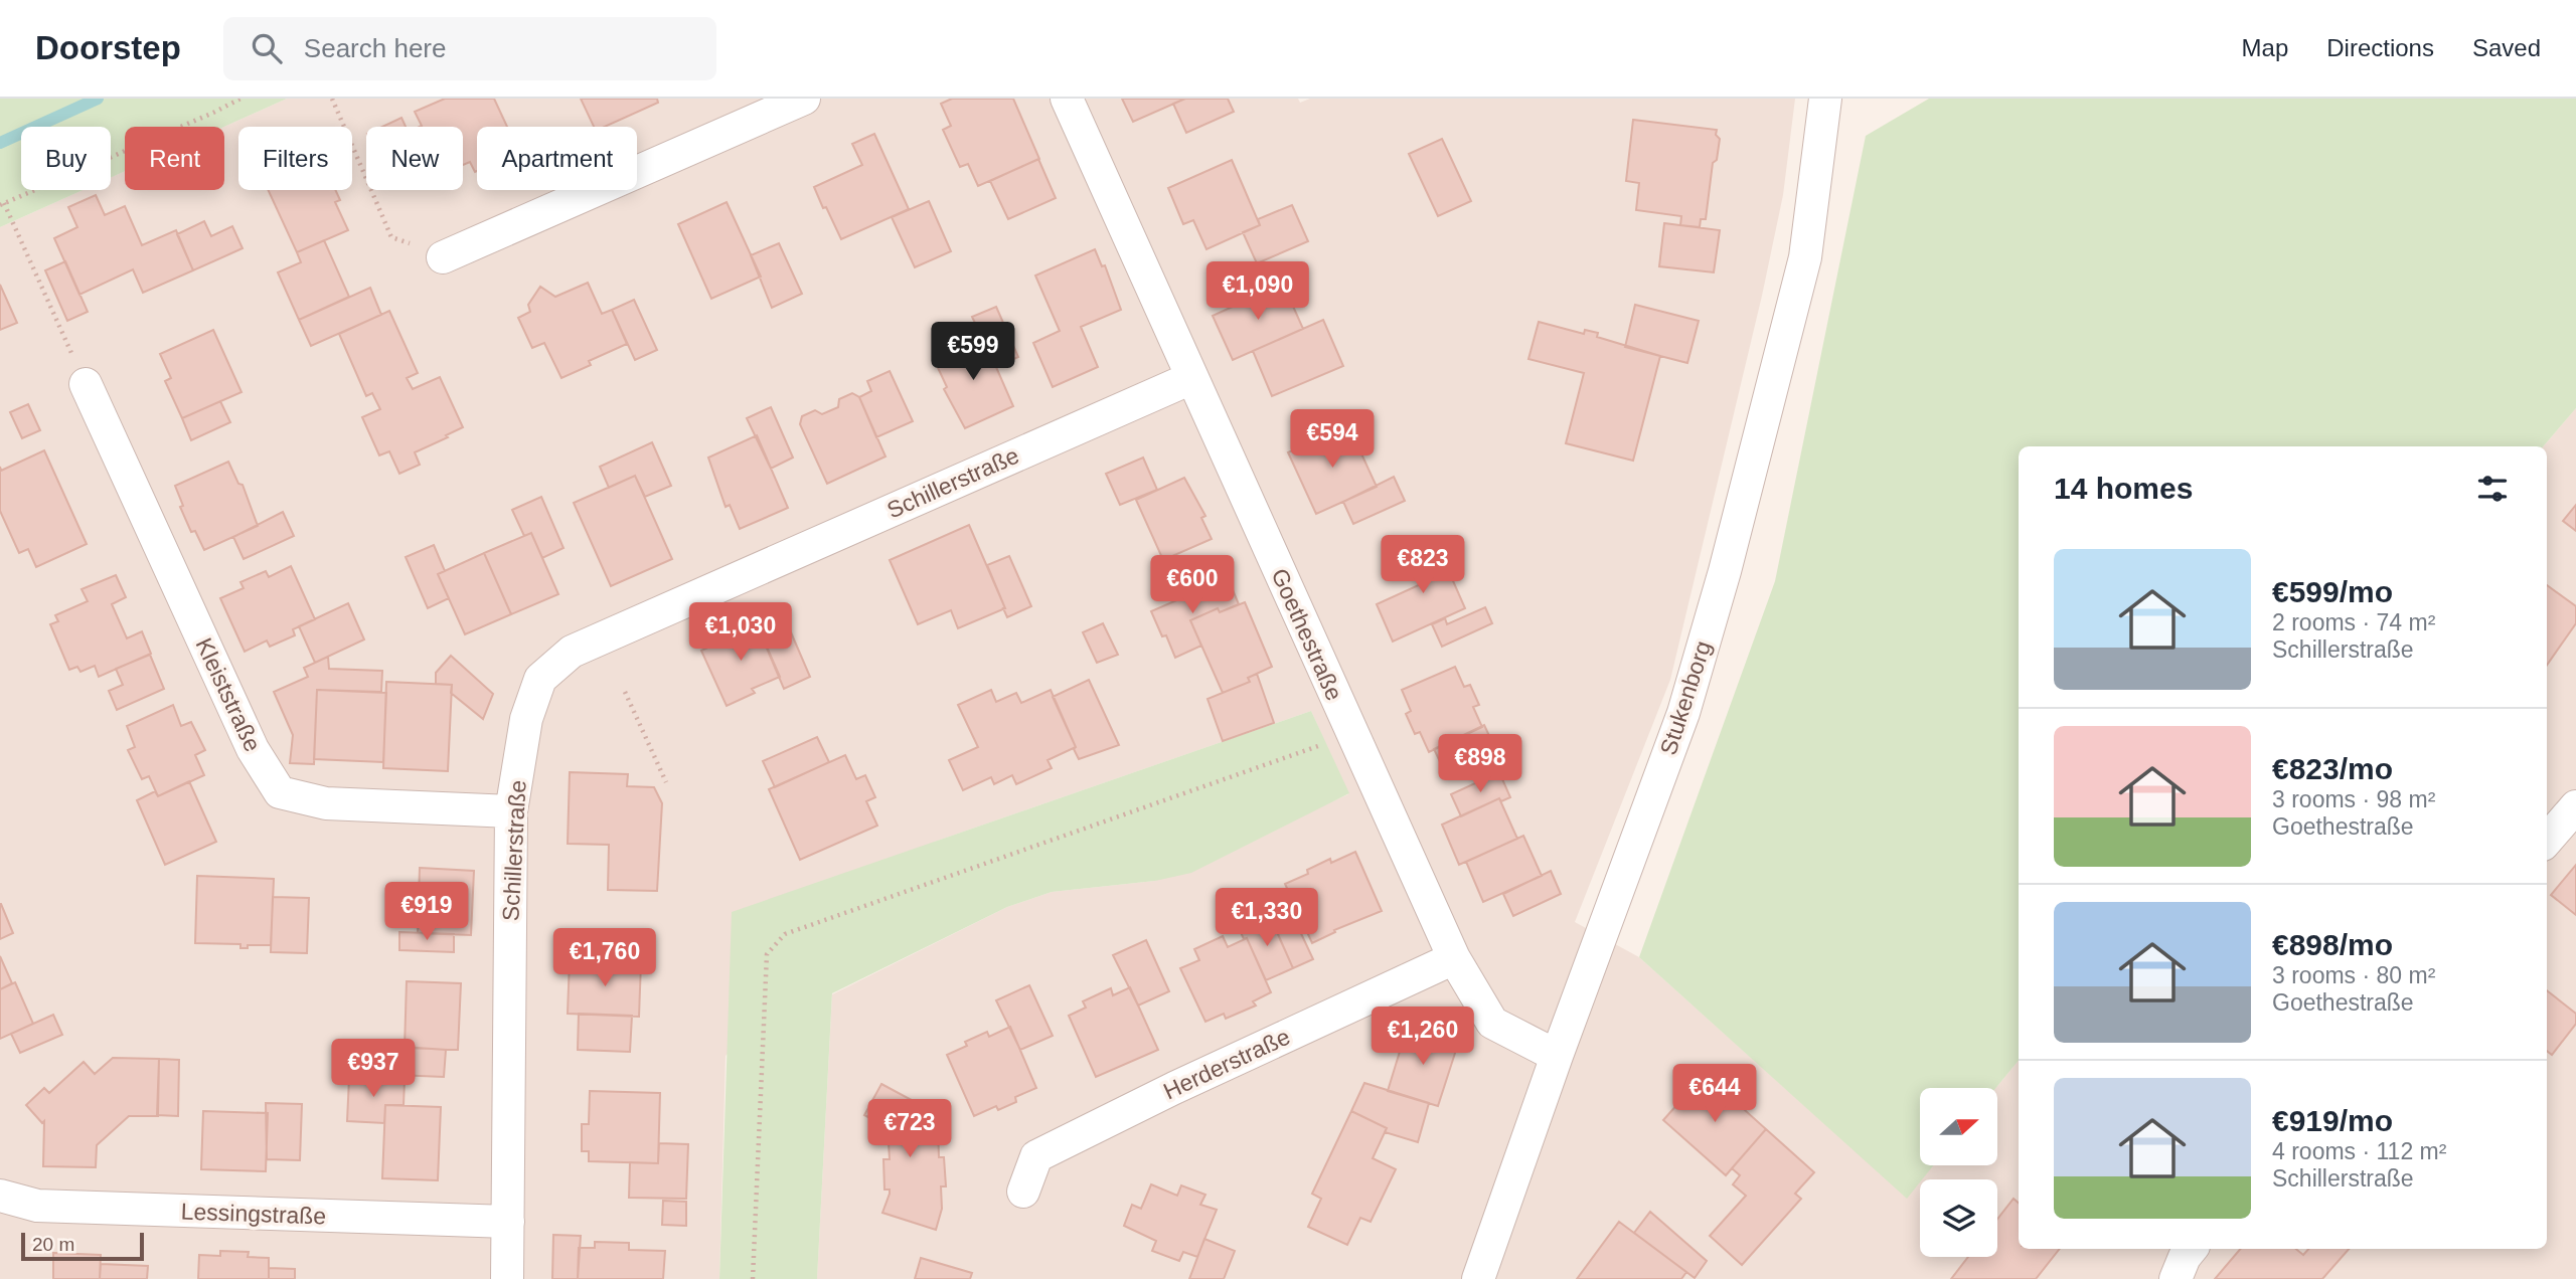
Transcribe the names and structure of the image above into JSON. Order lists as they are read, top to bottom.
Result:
{
  "streets": {
    "street": [
      "Schillerstraße",
      "Goethestraße",
      "Kleiststraße",
      "Stukenborg",
      "Herderstraße",
      "Lessingstraße"
    ]
  },
  "crossings": [
    ["Schillerstraße", "Goethestraße"],
    ["Schillerstraße", "Kleiststraße"],
    ["Schillerstraße", "Lessingstraße"],
    ["Goethestraße", "Stukenborg"],
    ["Goethestraße", "Herderstraße"]
  ],
  "scale_bar": "20 m",
  "north": "right",
  "page": {
    "header": "Doorstep",
    "search": "Search here",
    "nav": ["Map", "Directions", "Saved"],
    "chip": [
      "Buy",
      "Rent",
      "Filters",
      "New",
      "Apartment"
    ],
    "price": [
      "€1,090",
      "€599",
      "€594",
      "€823",
      "€600",
      "€1,030",
      "€898",
      "€919",
      "€1,330",
      "€1,760",
      "€1,260",
      "€937",
      "€644",
      "€723"
    ],
    "heading": "14 homes",
    "list": [
      {
        "name": "€599/mo",
        "note": "2 rooms · 74 m² · Schillerstraße"
      },
      {
        "name": "€823/mo",
        "note": "3 rooms · 98 m² · Goethestraße"
      },
      {
        "name": "€898/mo",
        "note": "3 rooms · 80 m² · Goethestraße"
      },
      {
        "name": "€919/mo",
        "note": "4 rooms · 112 m² · Schillerstraße"
      }
    ],
    "scale": "20 m"
  }
}
